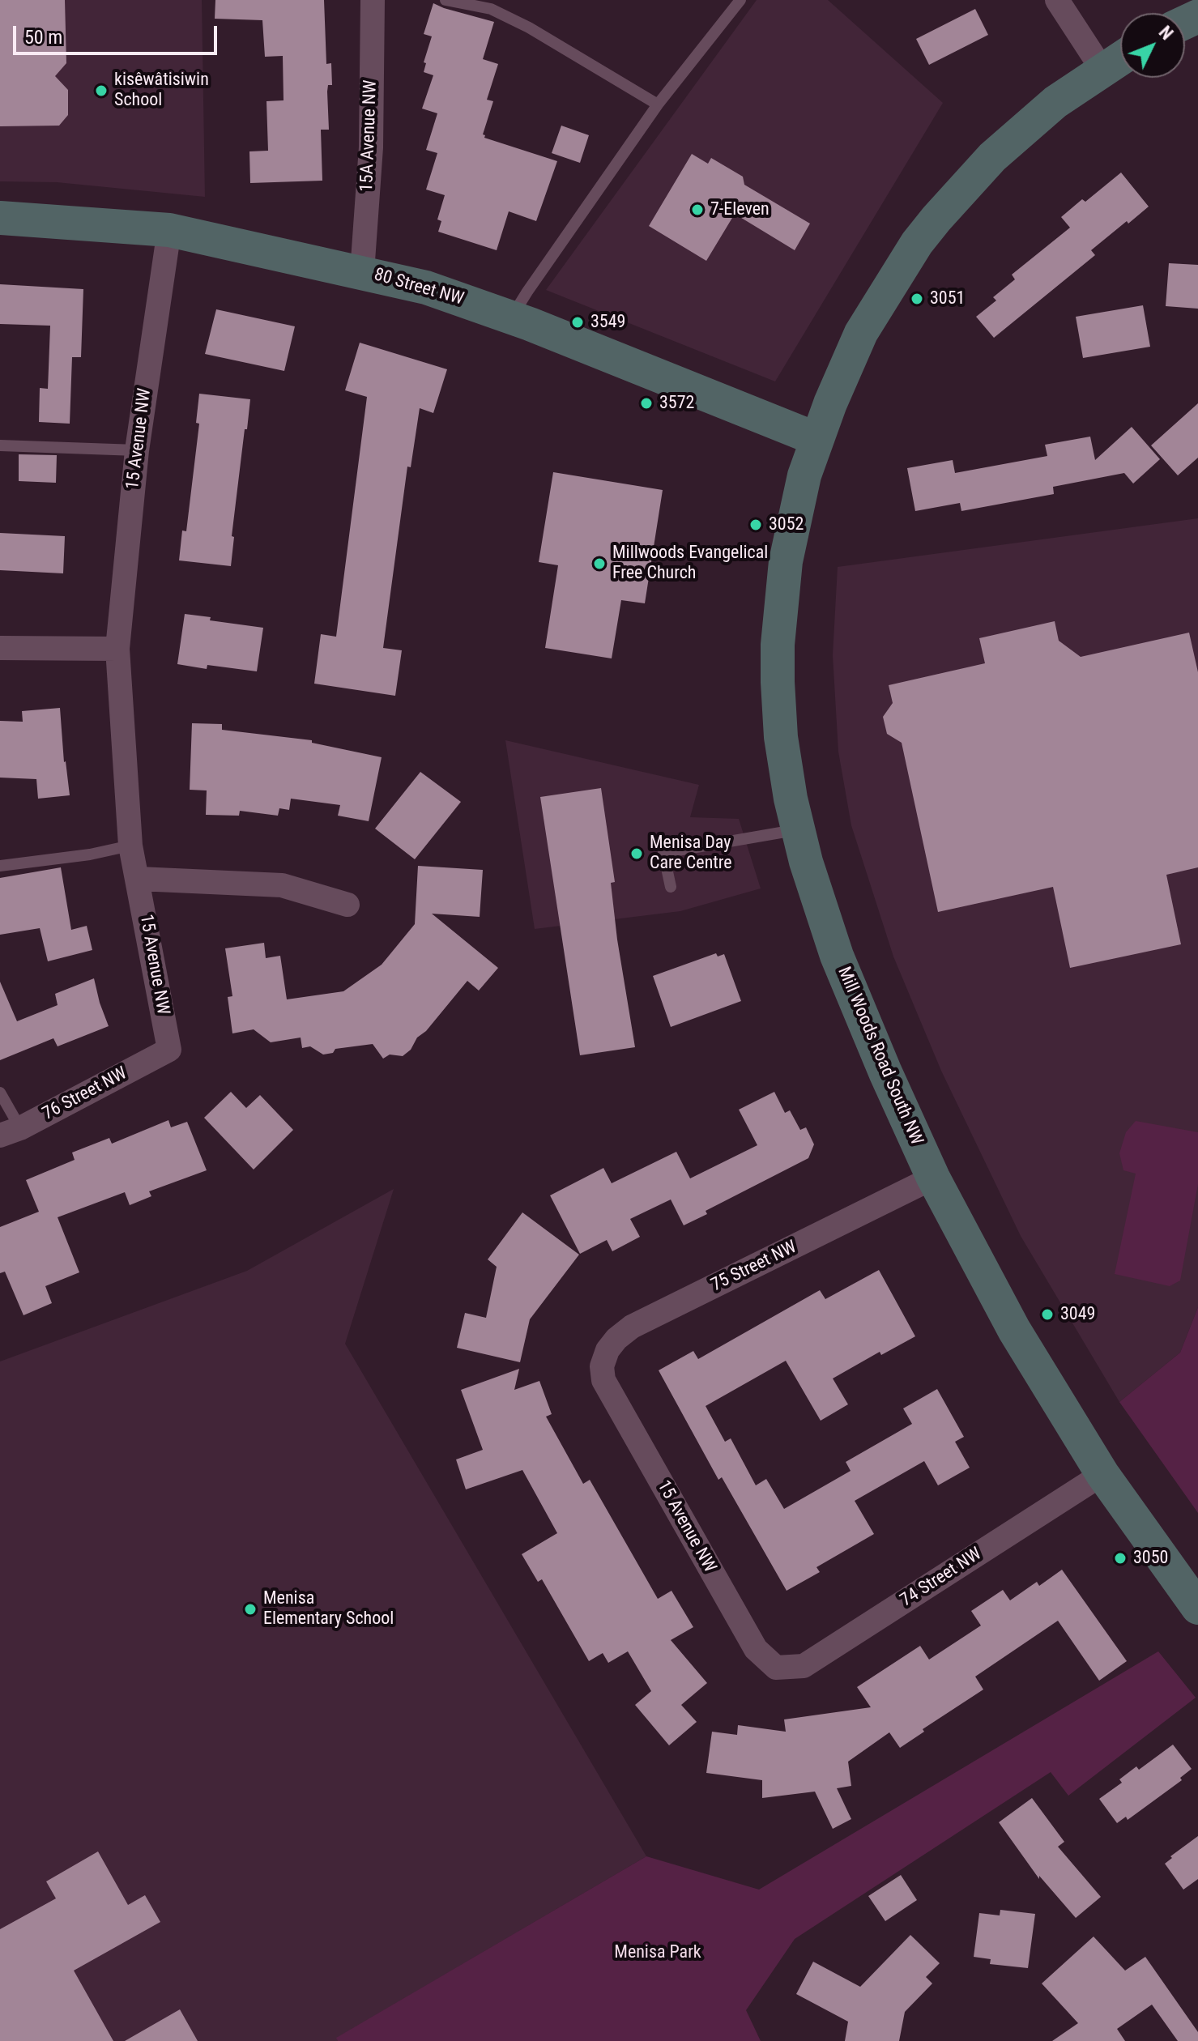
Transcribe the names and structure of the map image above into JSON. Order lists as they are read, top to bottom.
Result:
{
  "streets": {
    "street": [
      "15A Avenue NW",
      "80 Street NW",
      "15 Avenue NW",
      "Mill Woods Road South NW",
      "76 Street NW",
      "75 Street NW",
      "74 Street NW"
    ]
  },
  "crossings": [
    ["15A Avenue NW", "80 Street NW"],
    ["80 Street NW", "15 Avenue NW"],
    ["80 Street NW", "Mill Woods Road South NW"],
    ["15 Avenue NW", "76 Street NW"],
    ["15 Avenue NW", "75 Street NW"],
    ["15 Avenue NW", "74 Street NW"],
    ["Mill Woods Road South NW", "75 Street NW"],
    ["Mill Woods Road South NW", "74 Street NW"]
  ],
  "parks": ["Menisa Park"],
  "places": [
    "kisêwâtisiwin School",
    "7-Eleven",
    "3051",
    "3549",
    "3572",
    "3052",
    "Millwoods Evangelical Free Church",
    "Menisa Day Care Centre",
    "3049",
    "3050",
    "Menisa Elementary School"
  ],
  "scale_bar": "50 m",
  "north": "top right"
}
